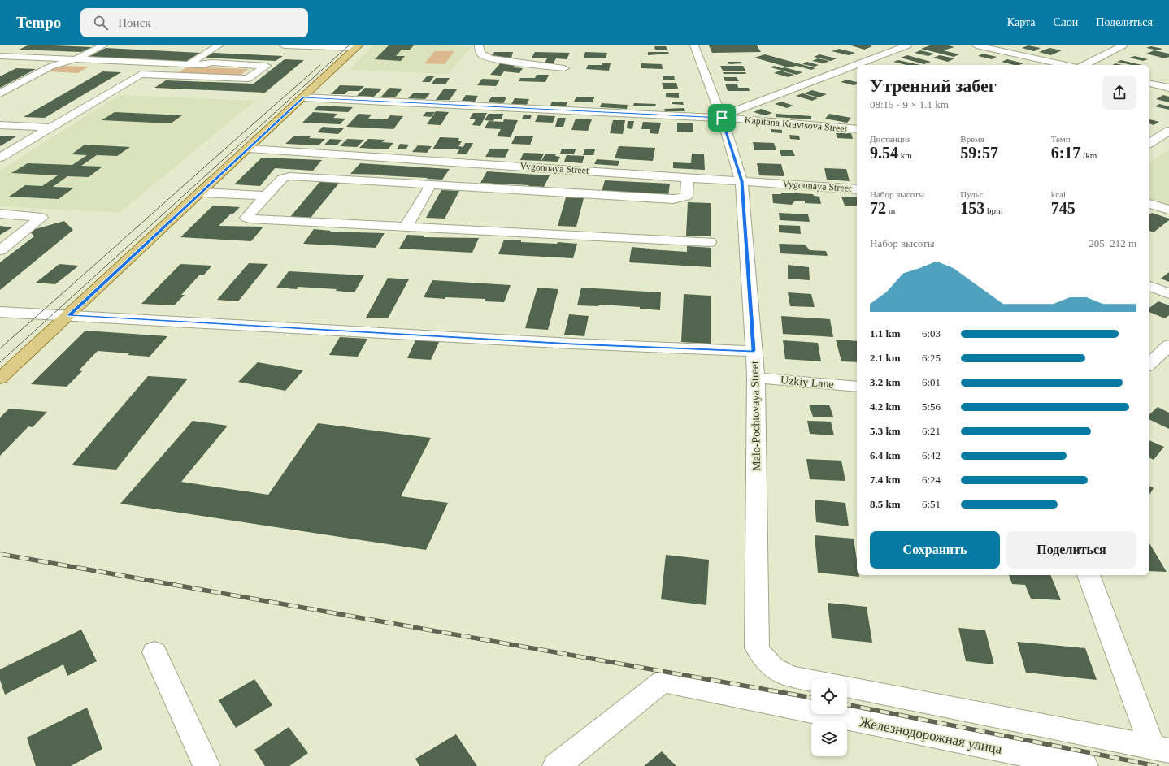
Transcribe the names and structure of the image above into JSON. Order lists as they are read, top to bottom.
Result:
{
  "streets": {
    "street": [
      "Kapitana Kravtsova Street",
      "Vygonnaya Street",
      "Uzkiy Lane",
      "Malo-Pochtovaya Street",
      "Железнодорожная улица"
    ]
  },
  "crossings": [
    ["Kapitana Kravtsova Street", "Malo-Pochtovaya Street"],
    ["Vygonnaya Street", "Malo-Pochtovaya Street"],
    ["Uzkiy Lane", "Malo-Pochtovaya Street"]
  ],
  "page": {
    "header": "Tempo",
    "search": "Поиск",
    "nav": ["Карта", "Слои", "Поделиться"],
    "heading": ["Утренний забег", "08:15 · 9 × 1.1 km"],
    "stats": [
      ["Дистанция", "9.54 km"],
      ["Время", "59:57"],
      ["Темп", "6:17 /km"],
      ["Набор высоты", "72 m"],
      ["Пульс", "153 bpm"],
      ["kcal", "745"]
    ],
    "chart": ["Набор высоты", "205–212 m"],
    "list": [
      {
        "name": "1.1 km",
        "note": "6:03"
      },
      {
        "name": "2.1 km",
        "note": "6:25"
      },
      {
        "name": "3.2 km",
        "note": "6:01"
      },
      {
        "name": "4.2 km",
        "note": "5:56"
      },
      {
        "name": "5.3 km",
        "note": "6:21"
      },
      {
        "name": "6.4 km",
        "note": "6:42"
      },
      {
        "name": "7.4 km",
        "note": "6:24"
      },
      {
        "name": "8.5 km",
        "note": "6:51"
      }
    ],
    "buttons": ["Сохранить", "Поделиться"]
  }
}
